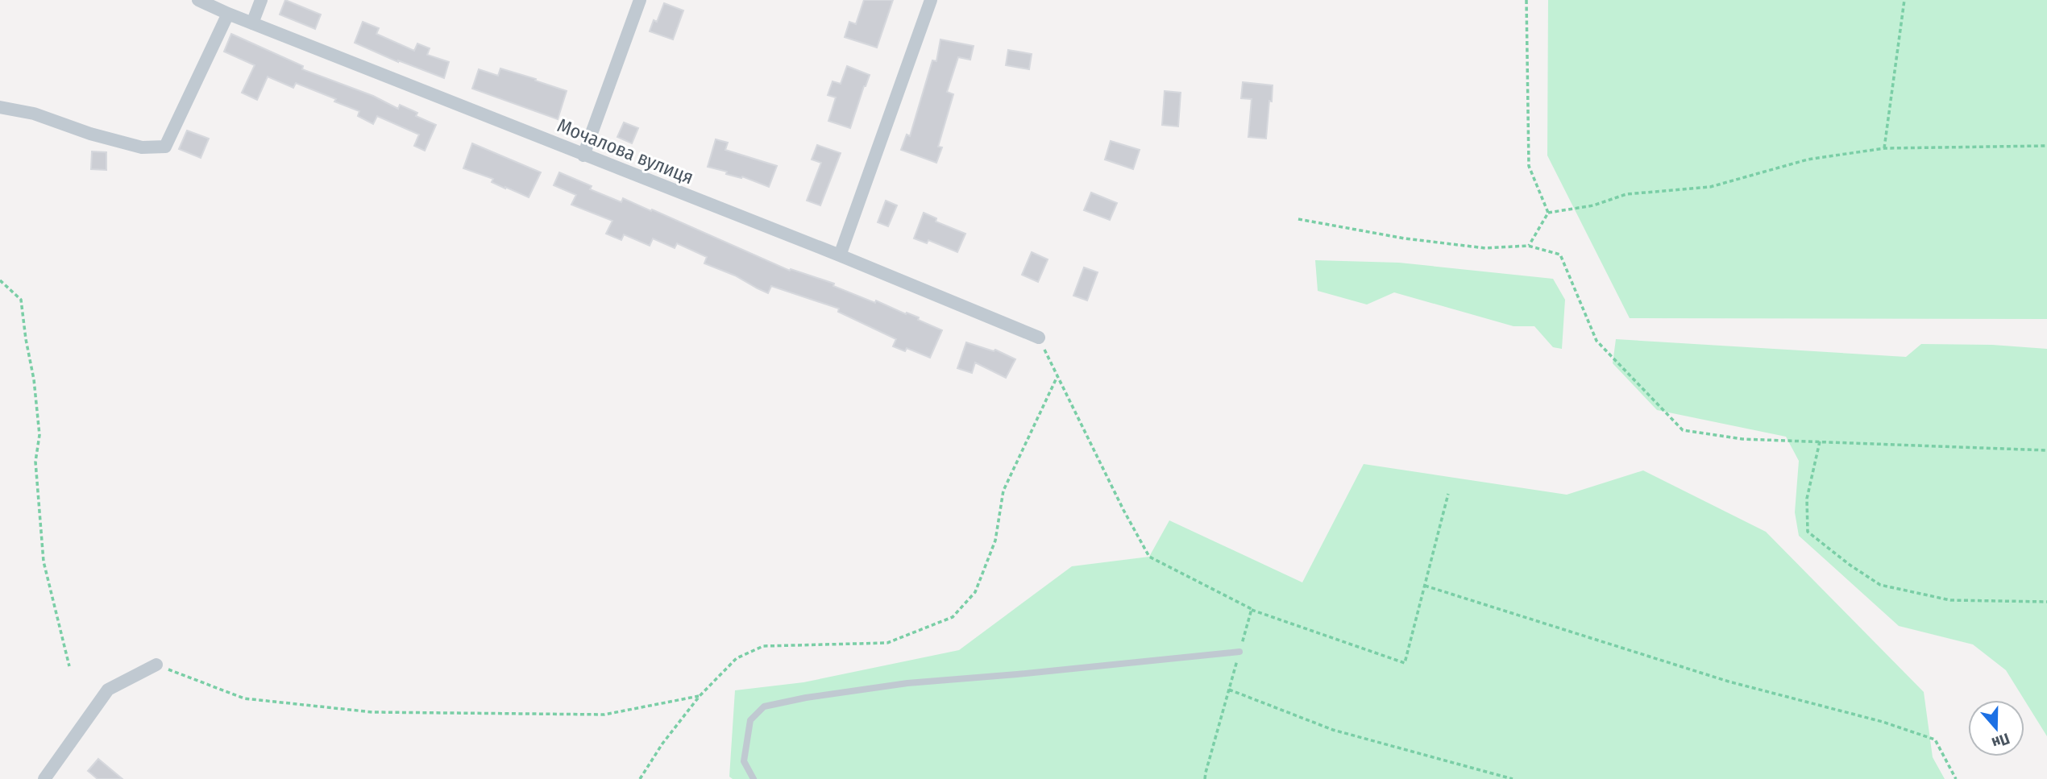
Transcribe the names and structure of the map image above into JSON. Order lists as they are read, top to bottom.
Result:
{
  "streets": {
    "street": ["Мочалова вулиця"]
  },
  "north": "bottom"
}
